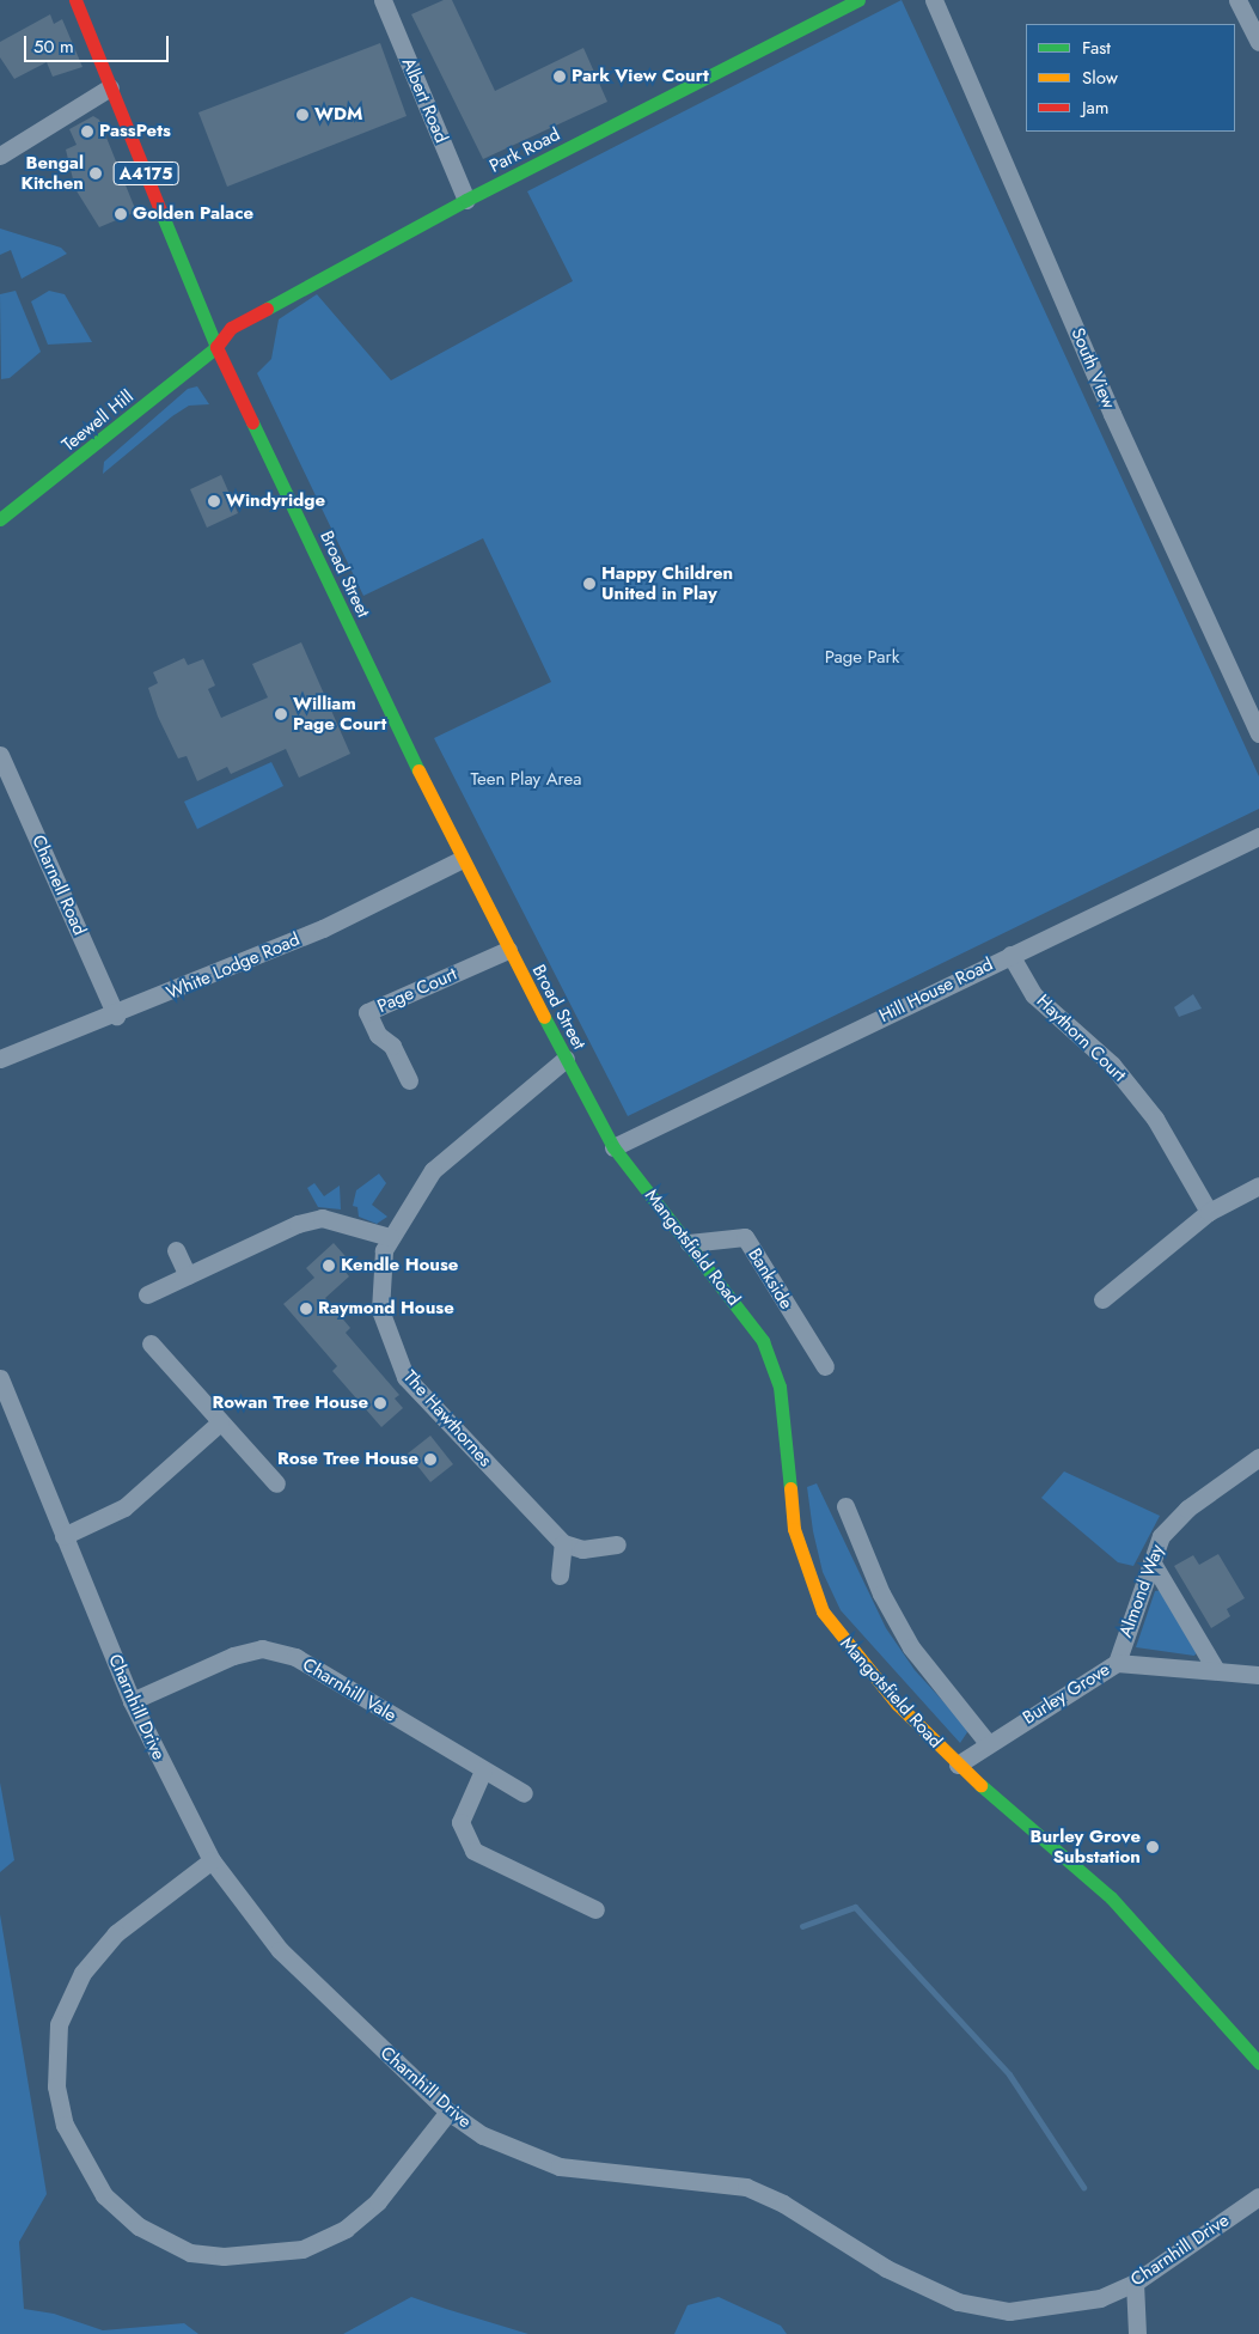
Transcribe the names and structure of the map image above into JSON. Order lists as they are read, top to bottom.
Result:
{
  "streets": {
    "main road": [
      "Park Road",
      "A4175",
      "Teewell Hill",
      "Broad Street",
      "Mangotsfield Road"
    ],
    "street": [
      "Albert Road",
      "South View",
      "Charnell Road",
      "White Lodge Road",
      "Page Court",
      "Hill House Road",
      "Haythorn Court",
      "Bankside",
      "The Hawthornes",
      "Almond Way",
      "Charnhill Vale",
      "Burley Grove",
      "Charnhill Drive"
    ]
  },
  "crossings": [
    ["Albert Road", "Park Road"],
    ["Park Road", "Teewell Hill"],
    ["Park Road", "Broad Street"],
    ["Teewell Hill", "Broad Street"],
    ["Broad Street", "White Lodge Road"],
    ["Broad Street", "Page Court"],
    ["Broad Street", "Hill House Road"],
    ["Broad Street", "Mangotsfield Road"],
    ["Broad Street", "The Hawthornes"],
    ["Charnell Road", "White Lodge Road"],
    ["Hill House Road", "Haythorn Court"],
    ["Hill House Road", "Mangotsfield Road"],
    ["Mangotsfield Road", "Bankside"],
    ["Mangotsfield Road", "Burley Grove"],
    ["Almond Way", "Burley Grove"],
    ["Charnhill Vale", "Charnhill Drive"]
  ],
  "parks": ["Page Park", "Teen Play Area"],
  "places": [
    "Park View Court",
    "WDM",
    "PassPets",
    "Bengal Kitchen",
    "Golden Palace",
    "Windyridge",
    "Happy Children United in Play",
    "William Page Court",
    "Kendle House",
    "Raymond House",
    "Rowan Tree House",
    "Rose Tree House",
    "Burley Grove Substation"
  ],
  "legend": ["Fast", "Slow", "Jam"],
  "scale_bar": "50 m"
}
